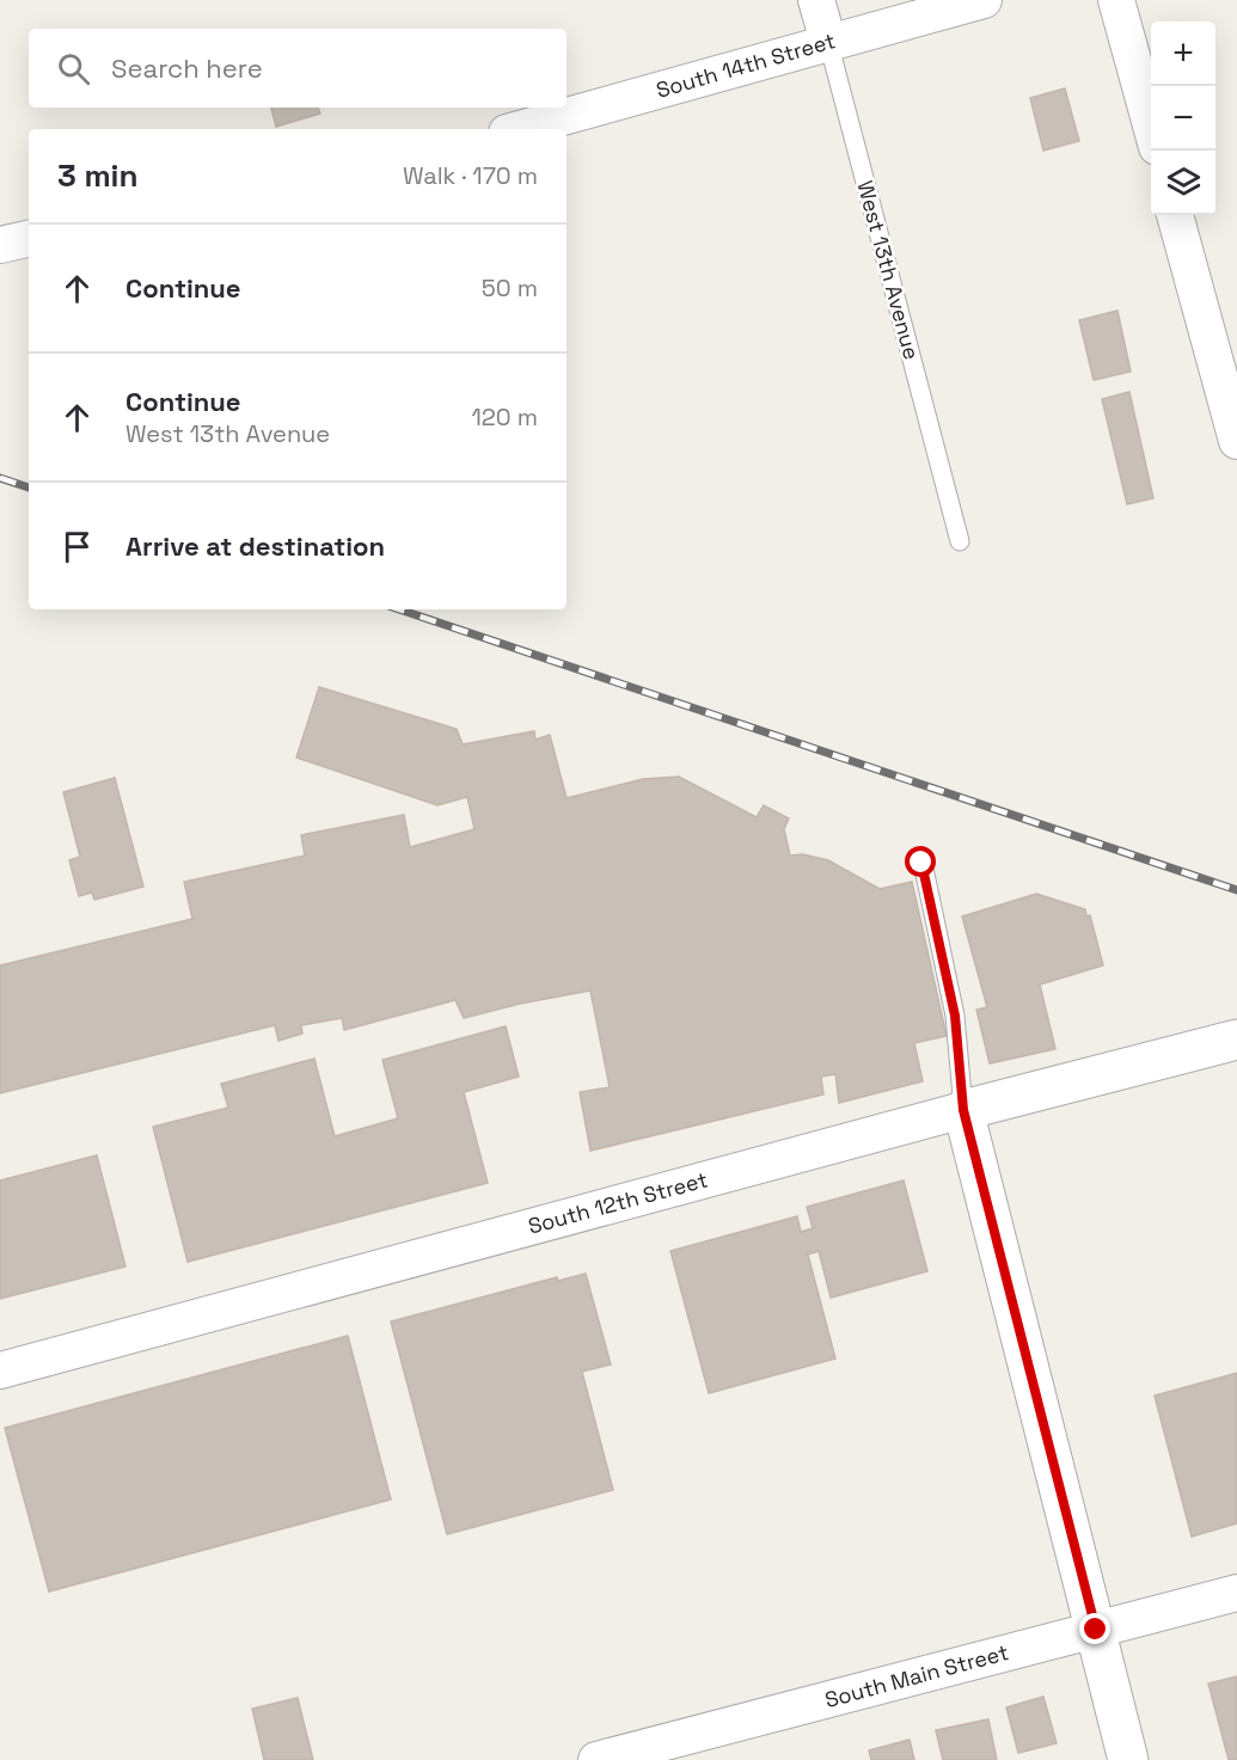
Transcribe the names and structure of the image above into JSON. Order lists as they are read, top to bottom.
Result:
{
  "streets": {
    "street": [
      "South 14th Street",
      "West 13th Avenue",
      "South 12th Street",
      "South Main Street"
    ]
  },
  "crossings": [
    ["South 14th Street", "West 13th Avenue"]
  ],
  "page": {
    "map_buttons": ["+", "−"],
    "search": "Search here",
    "heading": ["3 min", "Walk · 170 m"],
    "list": [
      ["Continue", "50 m"],
      ["Continue", "West 13th Avenue", "120 m"],
      "Arrive at destination"
    ]
  }
}
